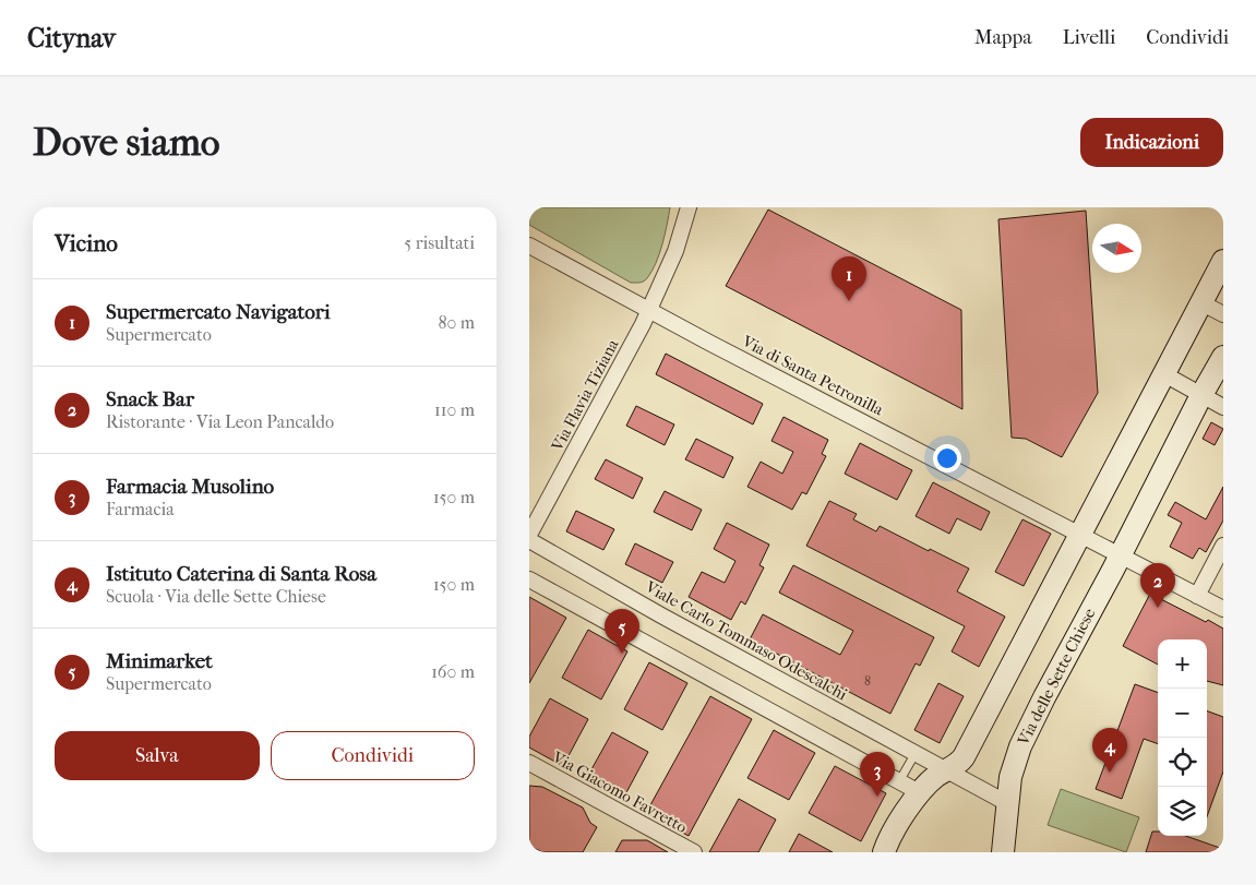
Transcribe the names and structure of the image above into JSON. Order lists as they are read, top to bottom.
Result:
{
  "streets": {
    "main road": ["Via delle Sette Chiese"],
    "street": [
      "Via di Santa Petronilla",
      "Via Flavia Tiziana",
      "Viale Carlo Tommaso Odescalchi",
      "Via Giacomo Favretto"
    ]
  },
  "crossings": [
    ["Via di Santa Petronilla", "Via Flavia Tiziana"],
    ["Viale Carlo Tommaso Odescalchi", "Via delle Sette Chiese"]
  ],
  "house_numbers": ["8"],
  "north": "right",
  "page": {
    "header": "Citynav",
    "nav": ["Mappa", "Livelli", "Condividi"],
    "buttons": [
      "Indicazioni",
      ["Salva", "Condividi"]
    ],
    "title": "Dove siamo",
    "heading": ["Vicino", "5 risultati"],
    "pins": [
      "1",
      "2",
      "5",
      "4",
      "3"
    ],
    "list": [
      {
        "mark": "1",
        "name": "Supermercato Navigatori",
        "note": "Supermercato",
        "value": "80 m"
      },
      {
        "mark": "2",
        "name": "Snack Bar",
        "note": "Ristorante · Via Leon Pancaldo",
        "value": "110 m"
      },
      {
        "mark": "3",
        "name": "Farmacia Musolino",
        "note": "Farmacia",
        "value": "150 m"
      },
      {
        "mark": "4",
        "name": "Istituto Caterina di Santa Rosa",
        "note": "Scuola · Via delle Sette Chiese",
        "value": "150 m"
      },
      {
        "mark": "5",
        "name": "Minimarket",
        "note": "Supermercato",
        "value": "160 m"
      }
    ],
    "map_buttons": ["+", "−"]
  }
}
